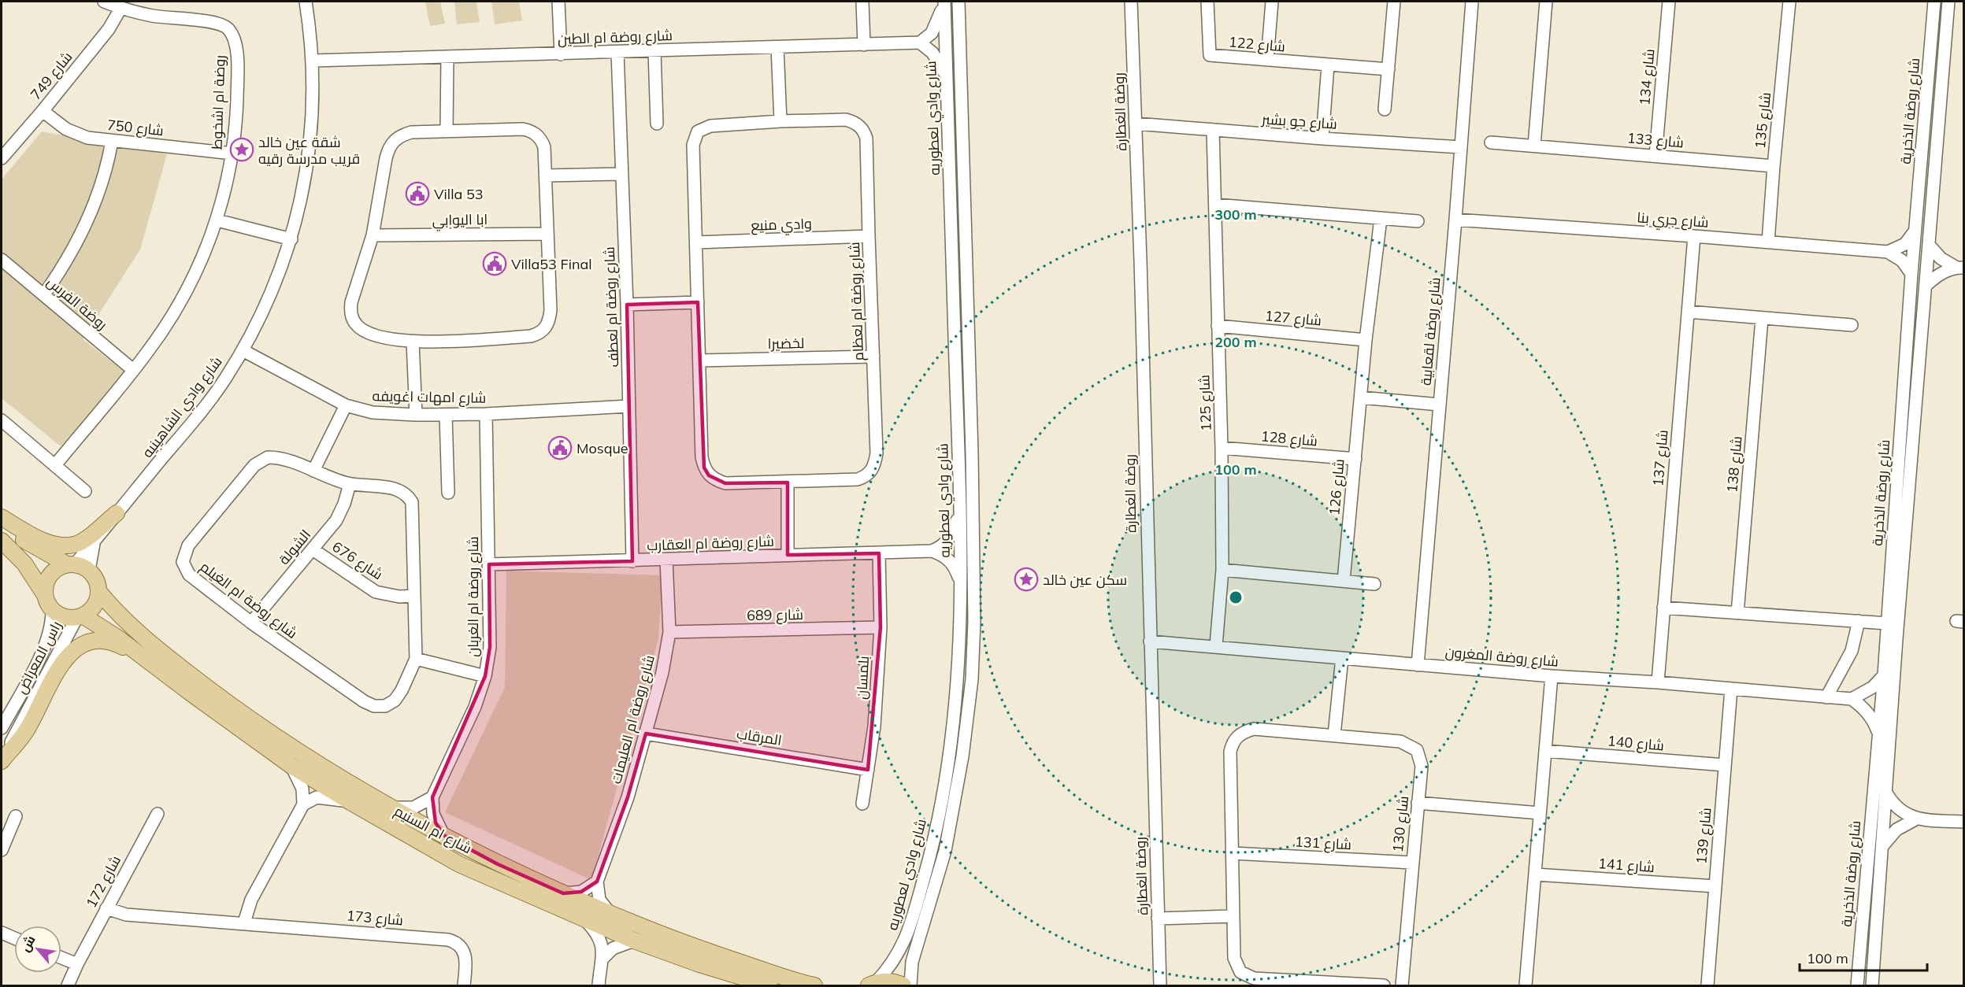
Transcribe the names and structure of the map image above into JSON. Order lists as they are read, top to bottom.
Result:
{
  "streets": {
    "main road": ["شارع ام السنيم"],
    "street": [
      "شارع روضة ام الطين",
      "شارع 122",
      "شارع 749",
      "شارع 134",
      "روضة ام اشخوط",
      "شارع روضة الذخرية",
      "روضة الغطارة",
      "شارع وادي لعطوريه",
      "شارع 135",
      "شارع جو بشير",
      "شارع 750",
      "شارع 133",
      "ابا اليوابي",
      "شارع جري بنا",
      "وادي منيع",
      "شارع روضة ام لعظام",
      "روضة الفرس",
      "شارع روضة ام لعطف",
      "شارع 127",
      "شارع روضة لقعابية",
      "لخضيرا",
      "شارع امهات اغويفه",
      "شارع 125",
      "شارع وادي الشاهينيه",
      "شارع 128",
      "شارع 137",
      "شارع 138",
      "شارع 126",
      "شارع روضة ام العقارب",
      "الشولة",
      "شارع 676",
      "شارع روضة ام الغربان",
      "شارع روضة ام الغيلم",
      "شارع 689",
      "شارع روضة المغرون",
      "راس المعراض",
      "بلمسان",
      "شارع روضة ام العليمات",
      "المرقاب",
      "شارع 140",
      "شارع 130",
      "شارع 139",
      "شارع 131",
      "شارع 141",
      "شارع 172",
      "شارع 173"
    ]
  },
  "crossings": [
    ["شارع روضة ام الطين", "شارع روضة ام لعطف"],
    ["شارع روضة ام الطين", "شارع وادي الشاهينيه"],
    ["شارع 749", "روضة ام اشخوط"],
    ["شارع 749", "شارع 750"],
    ["شارع 134", "شارع 133"],
    ["روضة ام اشخوط", "شارع 750"],
    ["روضة ام اشخوط", "روضة الفرس"],
    ["روضة الغطارة", "شارع جو بشير"],
    ["روضة الغطارة", "شارع روضة المغرون"],
    ["شارع 135", "شارع 133"],
    ["شارع 135", "شارع جري بنا"],
    ["شارع جو بشير", "شارع روضة لقعابية"],
    ["شارع جو بشير", "شارع 125"],
    ["شارع جري بنا", "شارع روضة لقعابية"],
    ["شارع جري بنا", "شارع 137"],
    ["وادي منيع", "شارع روضة ام لعظام"],
    ["شارع روضة ام لعظام", "لخضيرا"],
    ["شارع روضة ام لعطف", "شارع امهات اغويفه"],
    ["شارع روضة ام لعطف", "شارع روضة ام العقارب"],
    ["شارع 127", "شارع 125"],
    ["شارع 127", "شارع 126"],
    ["شارع روضة لقعابية", "شارع روضة المغرون"],
    ["شارع امهات اغويفه", "شارع وادي الشاهينيه"],
    ["شارع امهات اغويفه", "شارع روضة ام الغربان"],
    ["شارع 125", "شارع 128"],
    ["شارع 125", "شارع روضة المغرون"],
    ["شارع وادي الشاهينيه", "راس المعراض"],
    ["شارع وادي الشاهينيه", "شارع ام السنيم"],
    ["شارع 128", "شارع 126"],
    ["شارع 137", "شارع روضة المغرون"],
    ["شارع روضة ام العقارب", "شارع روضة ام الغربان"],
    ["شارع روضة ام العقارب", "بلمسان"],
    ["شارع روضة ام العقارب", "شارع روضة ام العليمات"],
    ["الشولة", "شارع 676"],
    ["الشولة", "شارع روضة ام الغيلم"],
    ["شارع 676", "شارع روضة ام الغيلم"],
    ["شارع 689", "بلمسان"],
    ["شارع 689", "شارع روضة ام العليمات"],
    ["شارع روضة المغرون", "شارع 139"],
    ["راس المعراض", "شارع ام السنيم"],
    ["بلمسان", "المرقاب"],
    ["شارع روضة ام العليمات", "المرقاب"],
    ["شارع 140", "شارع 139"],
    ["شارع 130", "شارع 131"],
    ["شارع 139", "شارع 141"],
    ["شارع 172", "شارع 173"]
  ],
  "places": {
    "place": ["شقة عين خالد قريب مدرسة رقيه", "سكن عين خالد"],
    "public building": ["Villa 53", "Villa53 Final", "Mosque"]
  },
  "scale_bar": "100 m",
  "north": "top left",
  "rings": ["300 m", "200 m", "100 m"]
}
